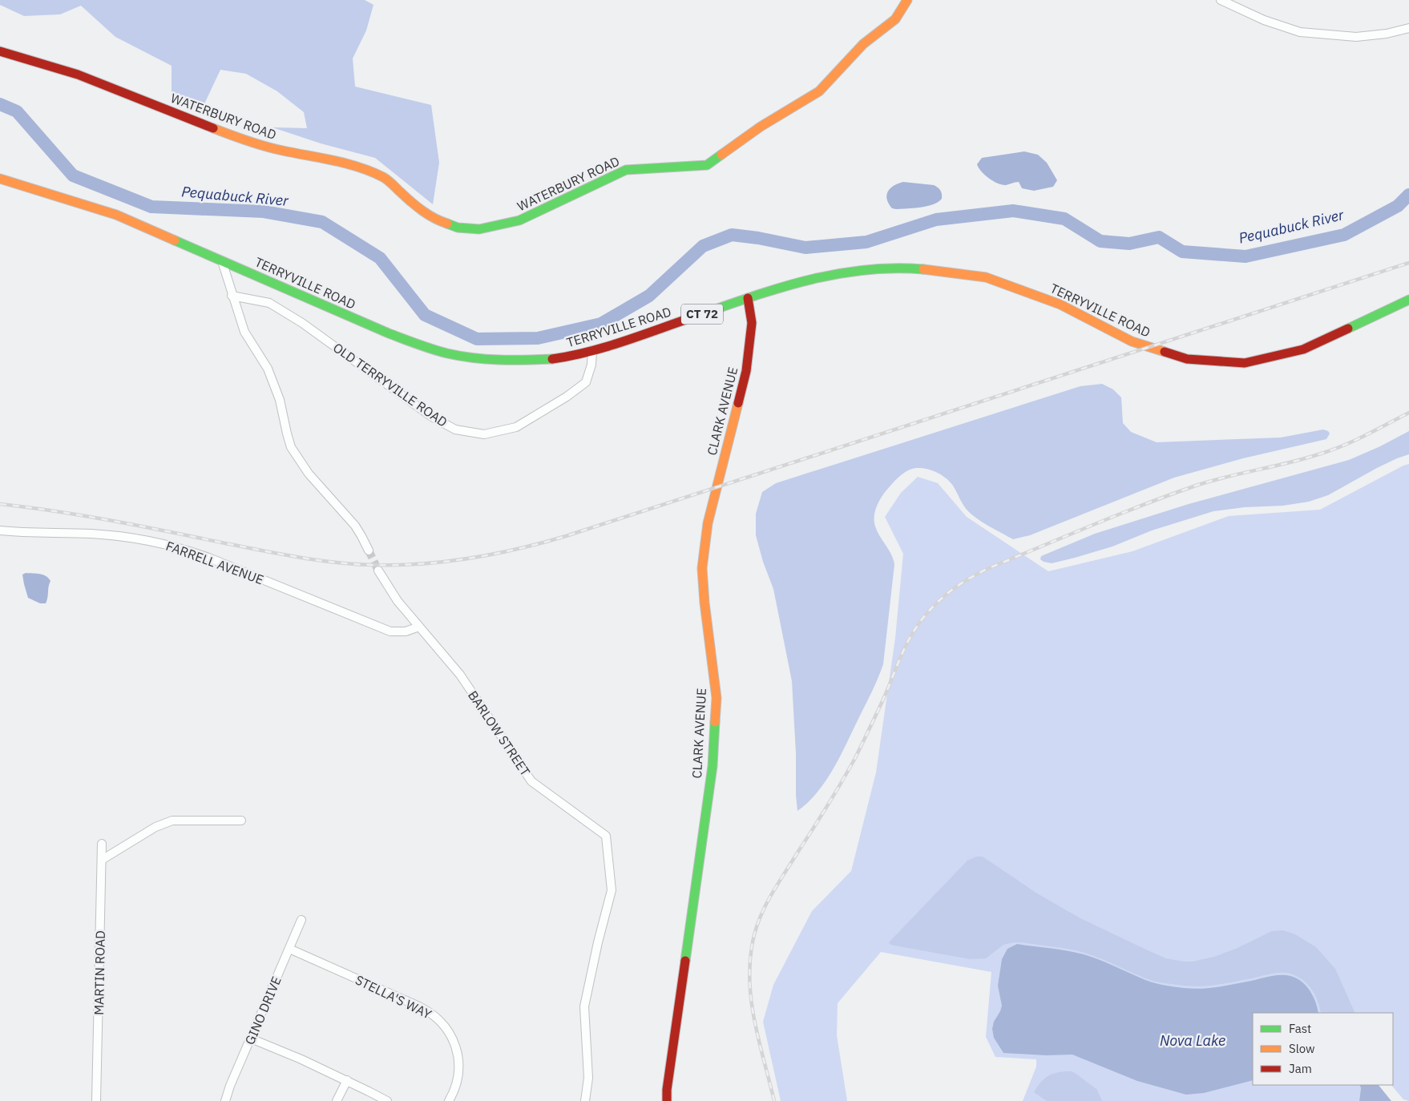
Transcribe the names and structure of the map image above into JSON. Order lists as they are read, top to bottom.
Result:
{
  "streets": {
    "main road": [
      "WATERBURY ROAD",
      "TERRYVILLE ROAD",
      "CT 72",
      "CLARK AVENUE"
    ],
    "street": [
      "OLD TERRYVILLE ROAD",
      "FARRELL AVENUE",
      "BARLOW STREET",
      "MARTIN ROAD",
      "STELLA'S WAY",
      "GINO DRIVE"
    ]
  },
  "crossings": [
    ["TERRYVILLE ROAD", "OLD TERRYVILLE ROAD"],
    ["TERRYVILLE ROAD", "CLARK AVENUE"],
    ["FARRELL AVENUE", "BARLOW STREET"],
    ["STELLA'S WAY", "GINO DRIVE"]
  ],
  "water": ["Pequabuck River", "Nova Lake"],
  "legend": ["Fast", "Slow", "Jam"]
}
